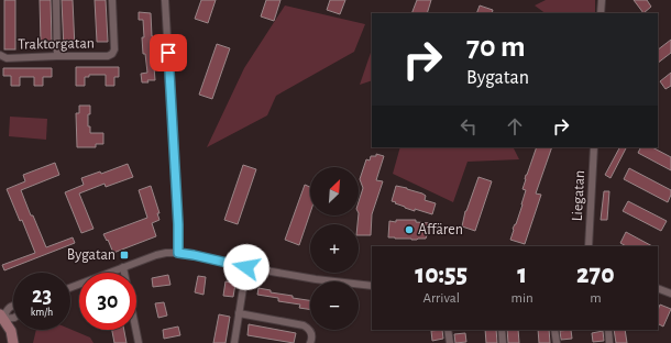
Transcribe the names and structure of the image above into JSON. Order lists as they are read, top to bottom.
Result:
{
  "streets": {
    "street": ["Traktorgatan", "Liegatan"]
  },
  "places": {
    "other": ["Affären"],
    "transit": ["Bygatan"]
  },
  "north": "top right",
  "page": {
    "turn": ["70 m", "Bygatan"],
    "map_buttons": ["+", "−"],
    "eta": [
      "10:55",
      "Arrival",
      "1",
      "min",
      "270",
      "m"
    ],
    "speed": "23 km/h",
    "limit": "30"
  }
}
